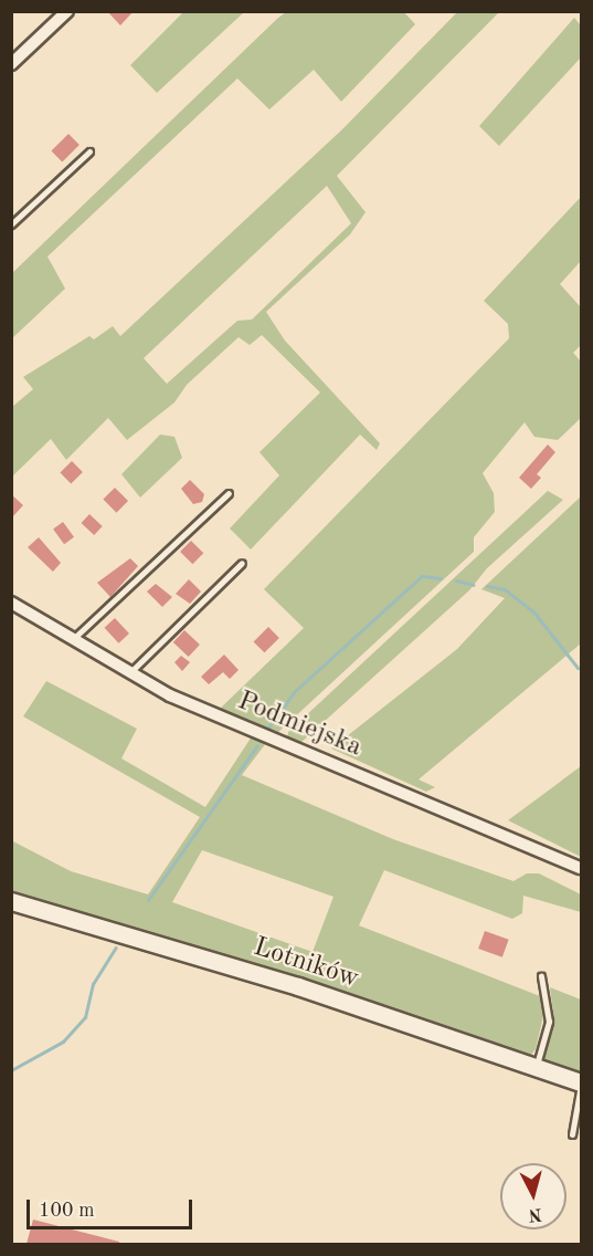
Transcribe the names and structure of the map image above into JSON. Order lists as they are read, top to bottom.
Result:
{
  "streets": {
    "street": ["Podmiejska", "Lotników"]
  },
  "scale_bar": "100 m",
  "north": "bottom"
}
